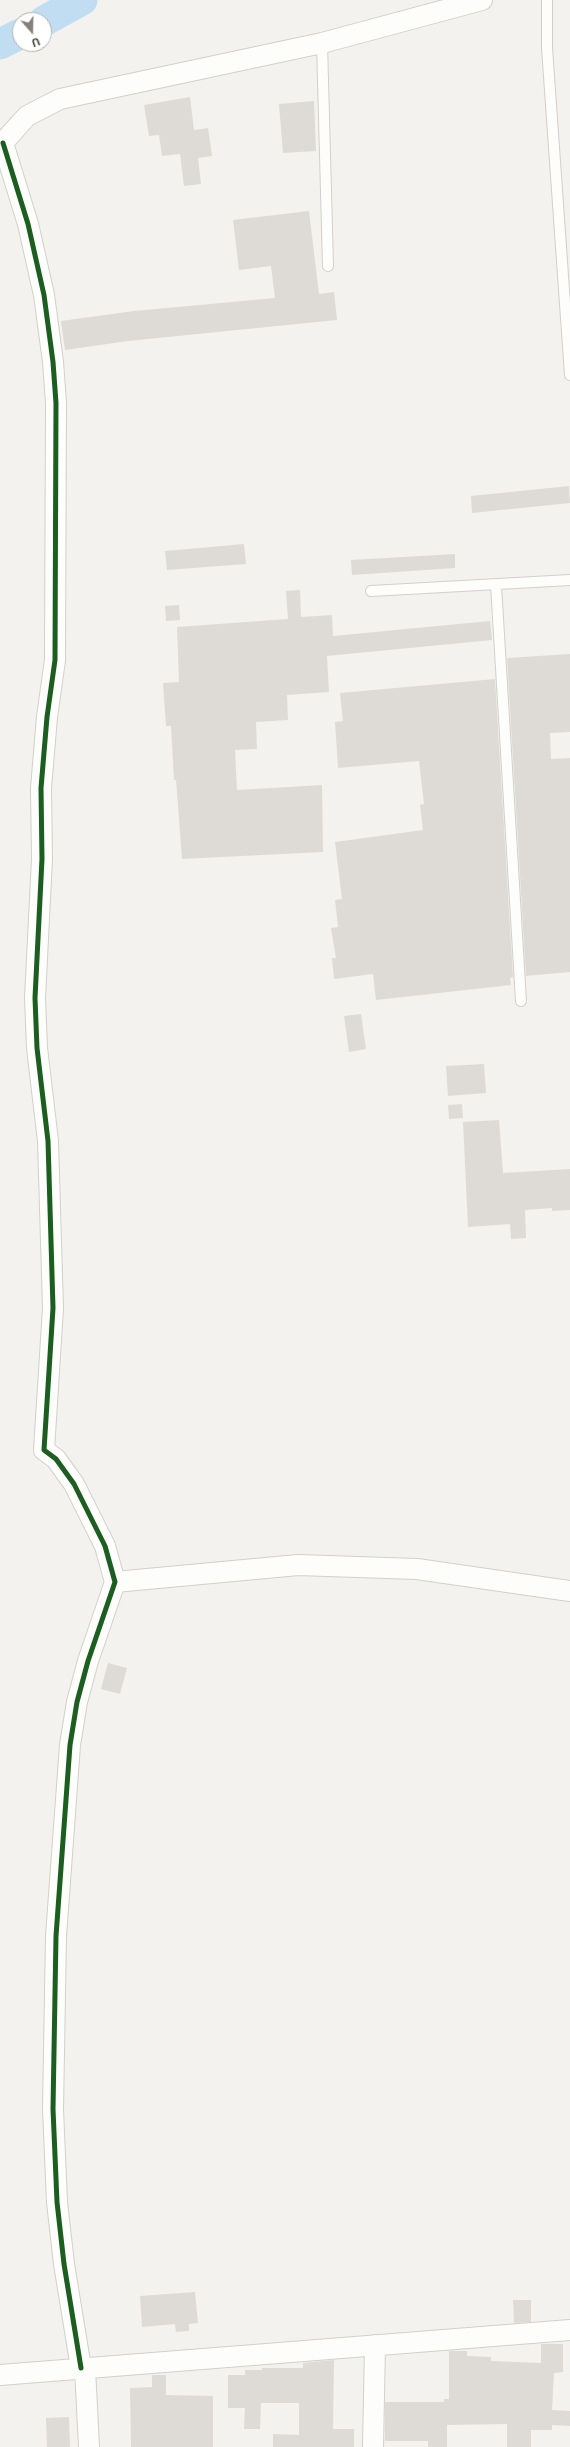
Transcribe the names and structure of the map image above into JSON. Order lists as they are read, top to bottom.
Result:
{
  "north": "bottom"
}
